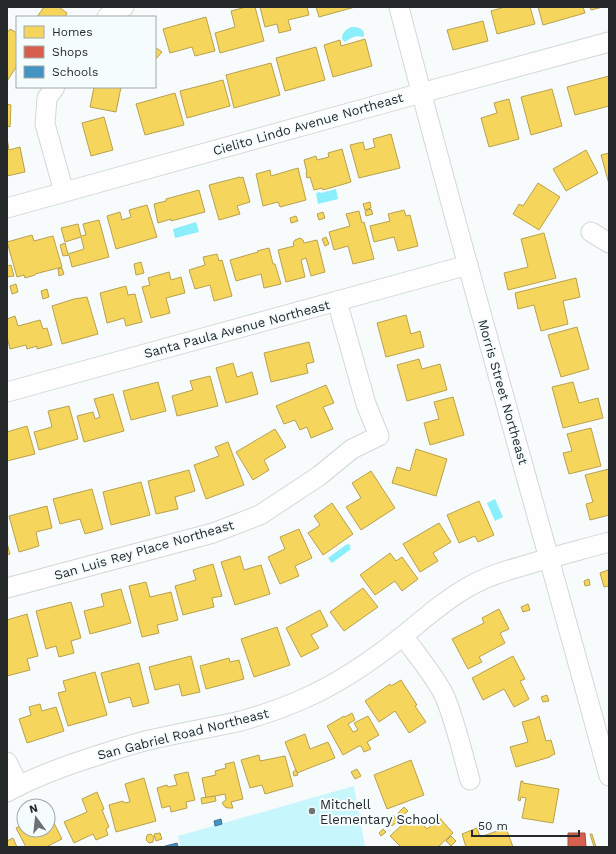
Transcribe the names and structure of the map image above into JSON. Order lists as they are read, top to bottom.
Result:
{
  "streets": {
    "street": [
      "Cielito Lindo Avenue Northeast",
      "Santa Paula Avenue Northeast",
      "Morris Street Northeast",
      "San Luis Rey Place Northeast",
      "San Gabriel Road Northeast"
    ]
  },
  "crossings": [
    ["Cielito Lindo Avenue Northeast", "Morris Street Northeast"],
    ["Santa Paula Avenue Northeast", "Morris Street Northeast"],
    ["Santa Paula Avenue Northeast", "San Luis Rey Place Northeast"],
    ["Morris Street Northeast", "San Gabriel Road Northeast"]
  ],
  "places": ["Mitchell Elementary School"],
  "legend": ["Homes", "Shops", "Schools"],
  "scale_bar": "50 m",
  "north": "top"
}
